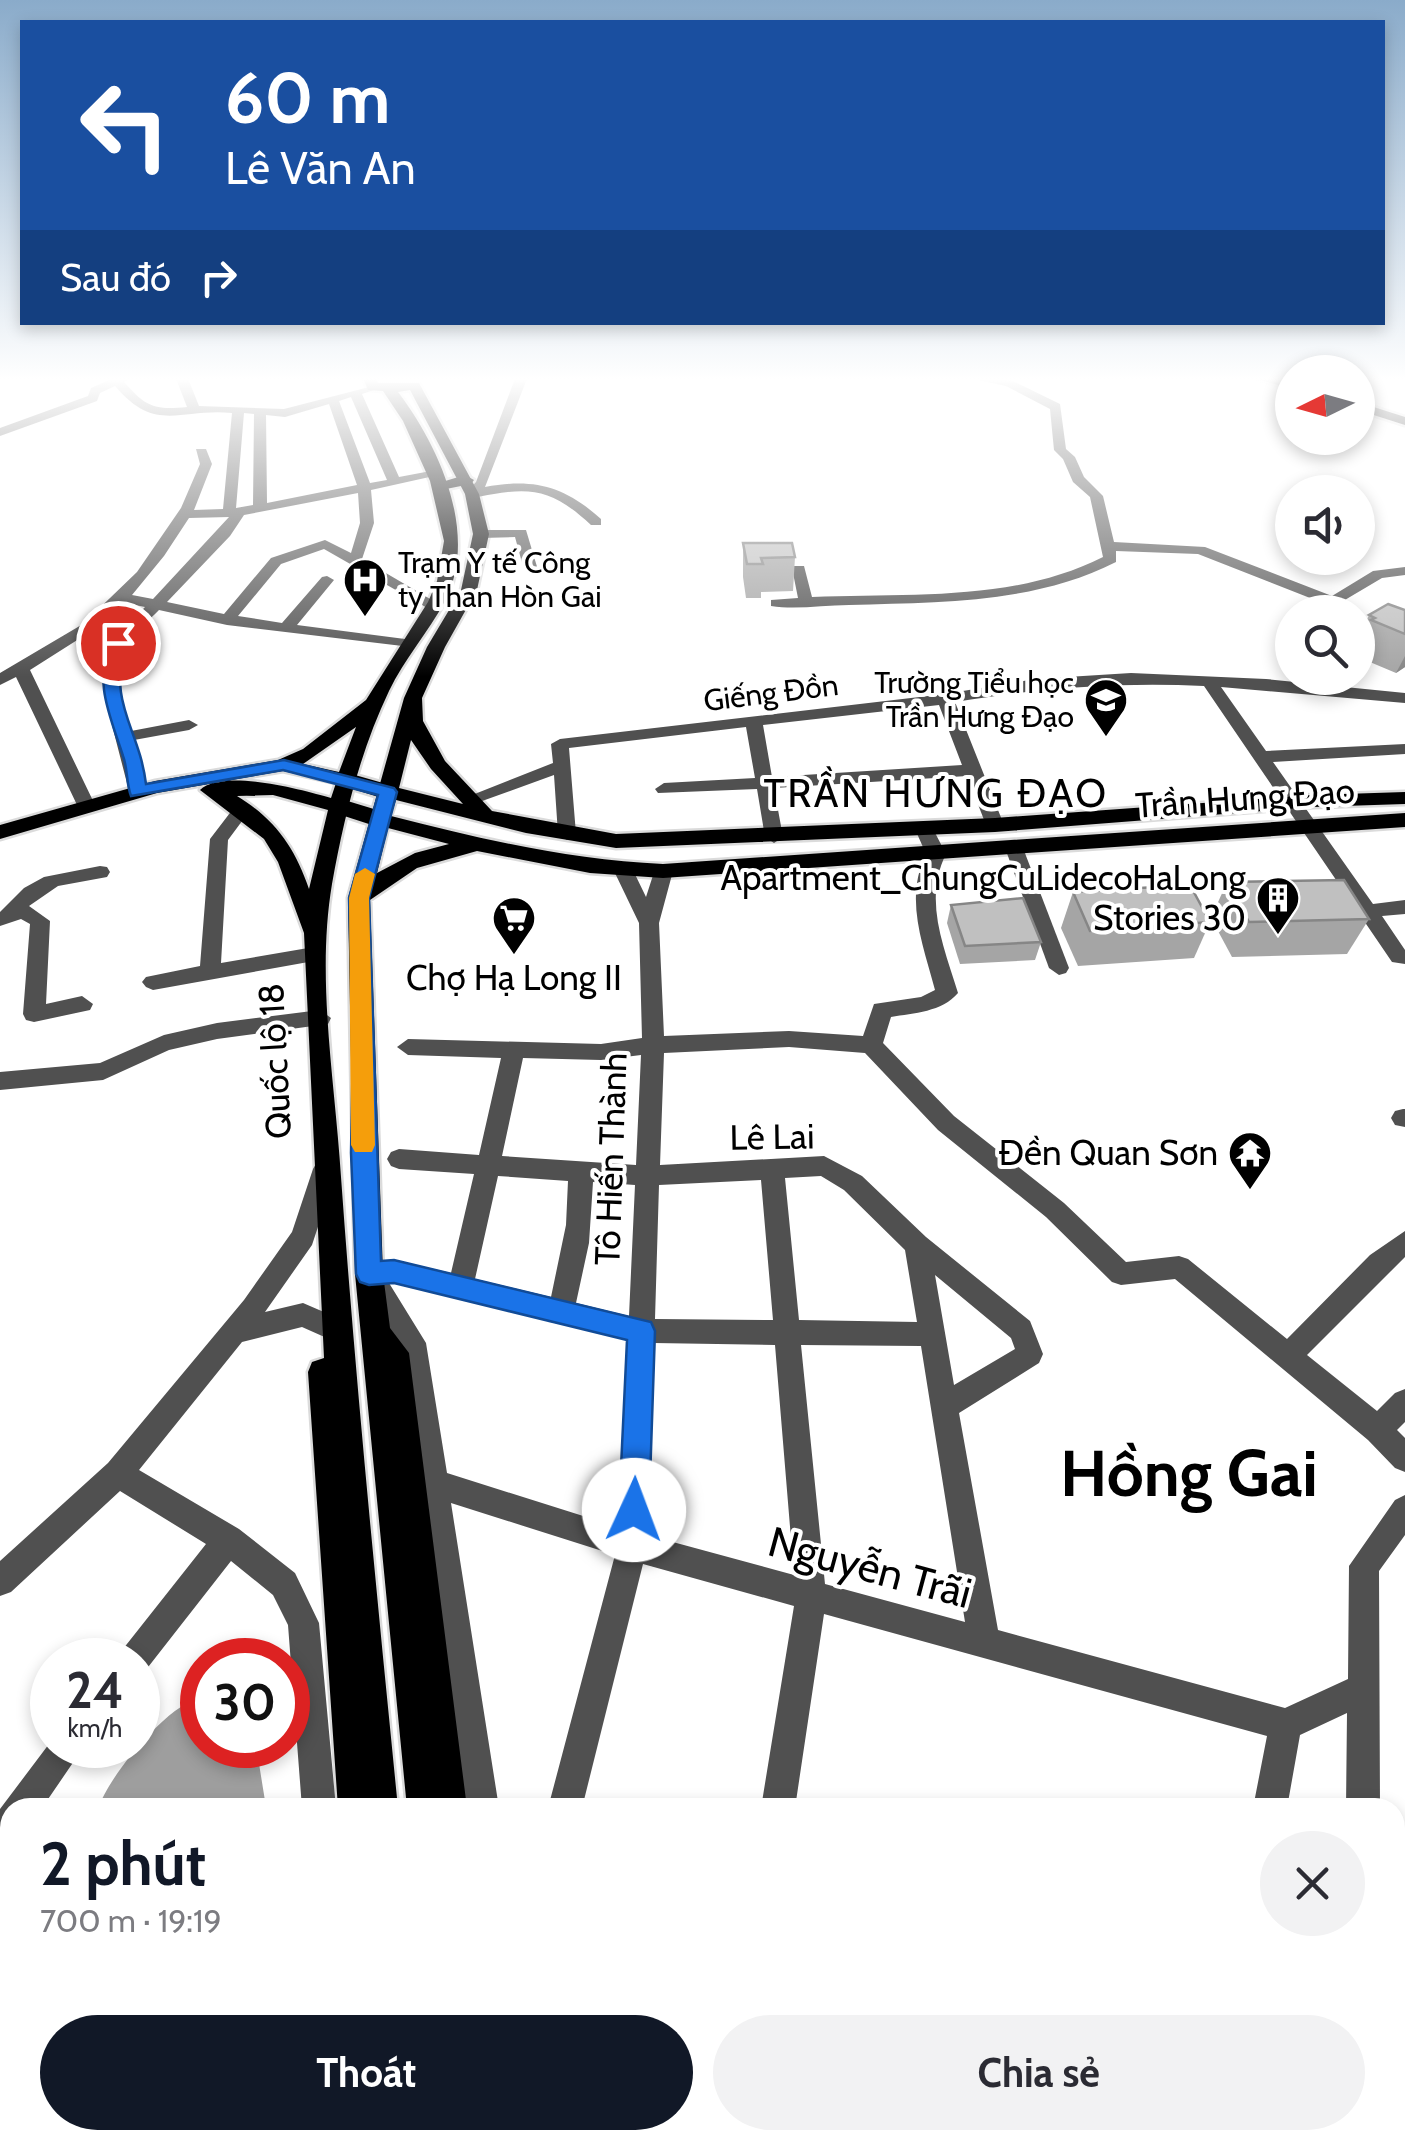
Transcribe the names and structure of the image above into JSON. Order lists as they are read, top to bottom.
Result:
{
  "streets": {
    "main road": ["Trần Hưng Đạo", "Quốc lộ 18"],
    "street": [
      "Giếng Đồn",
      "Lê Lai",
      "Tô Hiến Thành",
      "Nguyễn Trãi"
    ]
  },
  "crossings": [
    ["Giếng Đồn", "Trần Hưng Đạo"],
    ["Trần Hưng Đạo", "Tô Hiến Thành"],
    ["Lê Lai", "Tô Hiến Thành"],
    ["Tô Hiến Thành", "Nguyễn Trãi"]
  ],
  "districts": ["TRẦN HƯNG ĐẠO", "Hồng Gai"],
  "places": {
    "hospital": ["Trạm Y tế Công ty Than Hòn Gai"],
    "school or university": ["Trường Tiểu học Trần Hưng Đạo"],
    "building": ["Apartment_ChungCuLidecoHaLong Stories 30"],
    "supermarket": ["Chợ Hạ Long II"],
    "temple": ["Đền Quan Sơn"]
  },
  "north": "left",
  "page": {
    "turn": ["60 m", "Lê Văn An"],
    "then": "Sau đó",
    "speed": "24 km/h",
    "limit": "30",
    "heading": ["2 phút", "700 m · 19:19"],
    "buttons": ["Thoát", "Chia sẻ"]
  }
}
